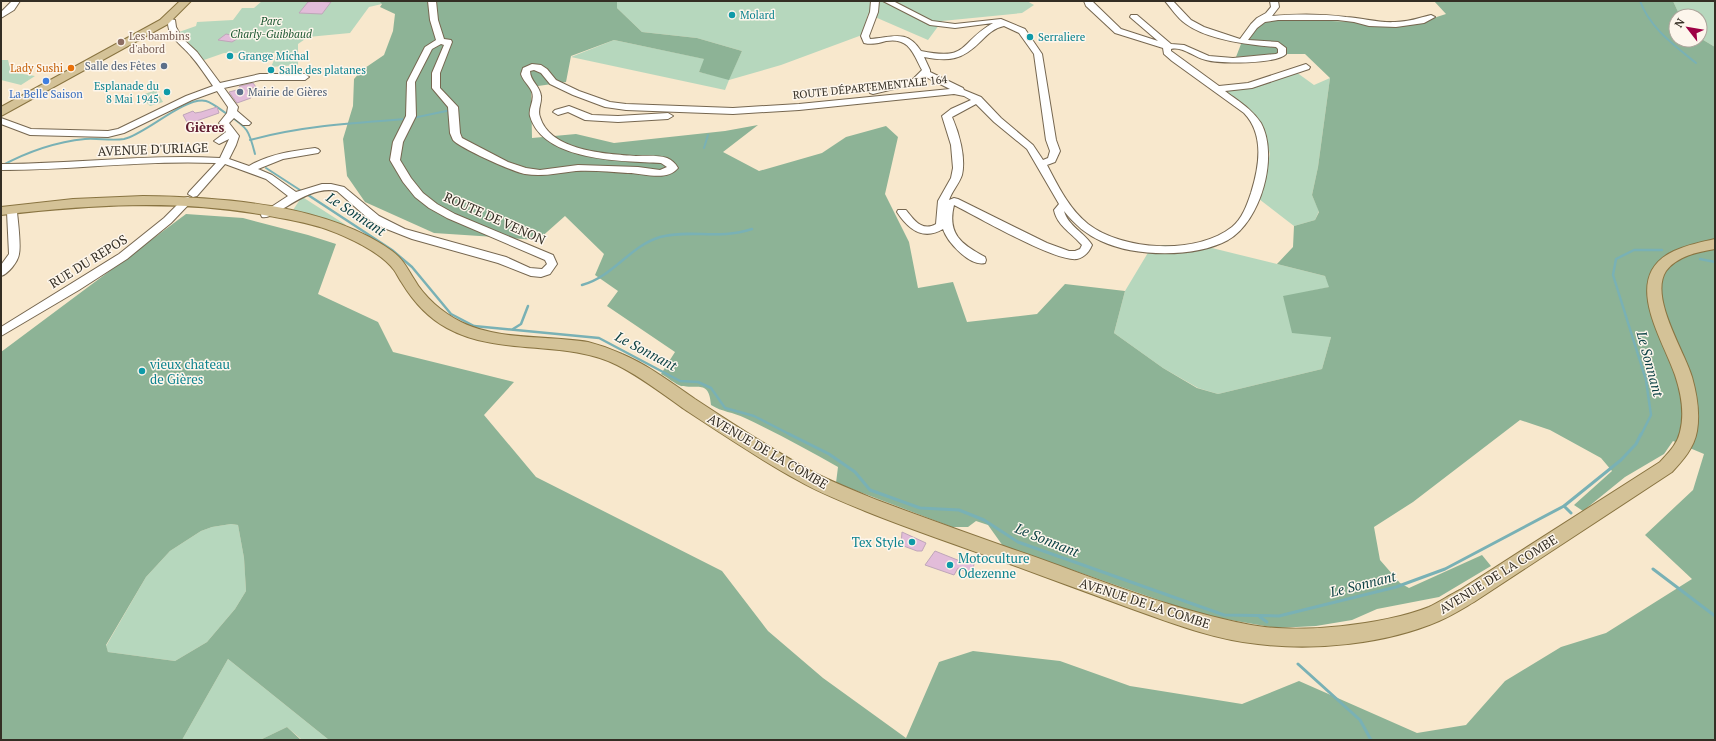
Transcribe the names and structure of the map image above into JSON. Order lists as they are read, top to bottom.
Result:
{
  "streets": {
    "main road": ["AVENUE DE LA COMBE"],
    "street": [
      "ROUTE DÉPARTEMENTALE 164",
      "AVENUE D'URIAGE",
      "ROUTE DE VENON",
      "RUE DU REPOS"
    ]
  },
  "crossings": [
    ["ROUTE DÉPARTEMENTALE 164", "ROUTE DE VENON"],
    ["AVENUE D'URIAGE", "ROUTE DE VENON"],
    ["AVENUE D'URIAGE", "RUE DU REPOS"],
    ["ROUTE DE VENON", "AVENUE DE LA COMBE"],
    ["RUE DU REPOS", "AVENUE DE LA COMBE"]
  ],
  "districts": ["Gières"],
  "water": ["Le Sonnant"],
  "parks": ["Parc Charly-Guibbaud"],
  "places": [
    "Molard",
    "Serraliere",
    "Les bambins d'abord",
    "Grange Michal",
    "Salle des Fêtes",
    "Lady Sushi",
    "Salle des platanes",
    "La Belle Saison",
    "Esplanade du 8 Mai 1945",
    "Mairie de Gières",
    "vieux chateau de Gières",
    "Tex Style",
    "Motoculture Odezenne"
  ],
  "north": "top left"
}
